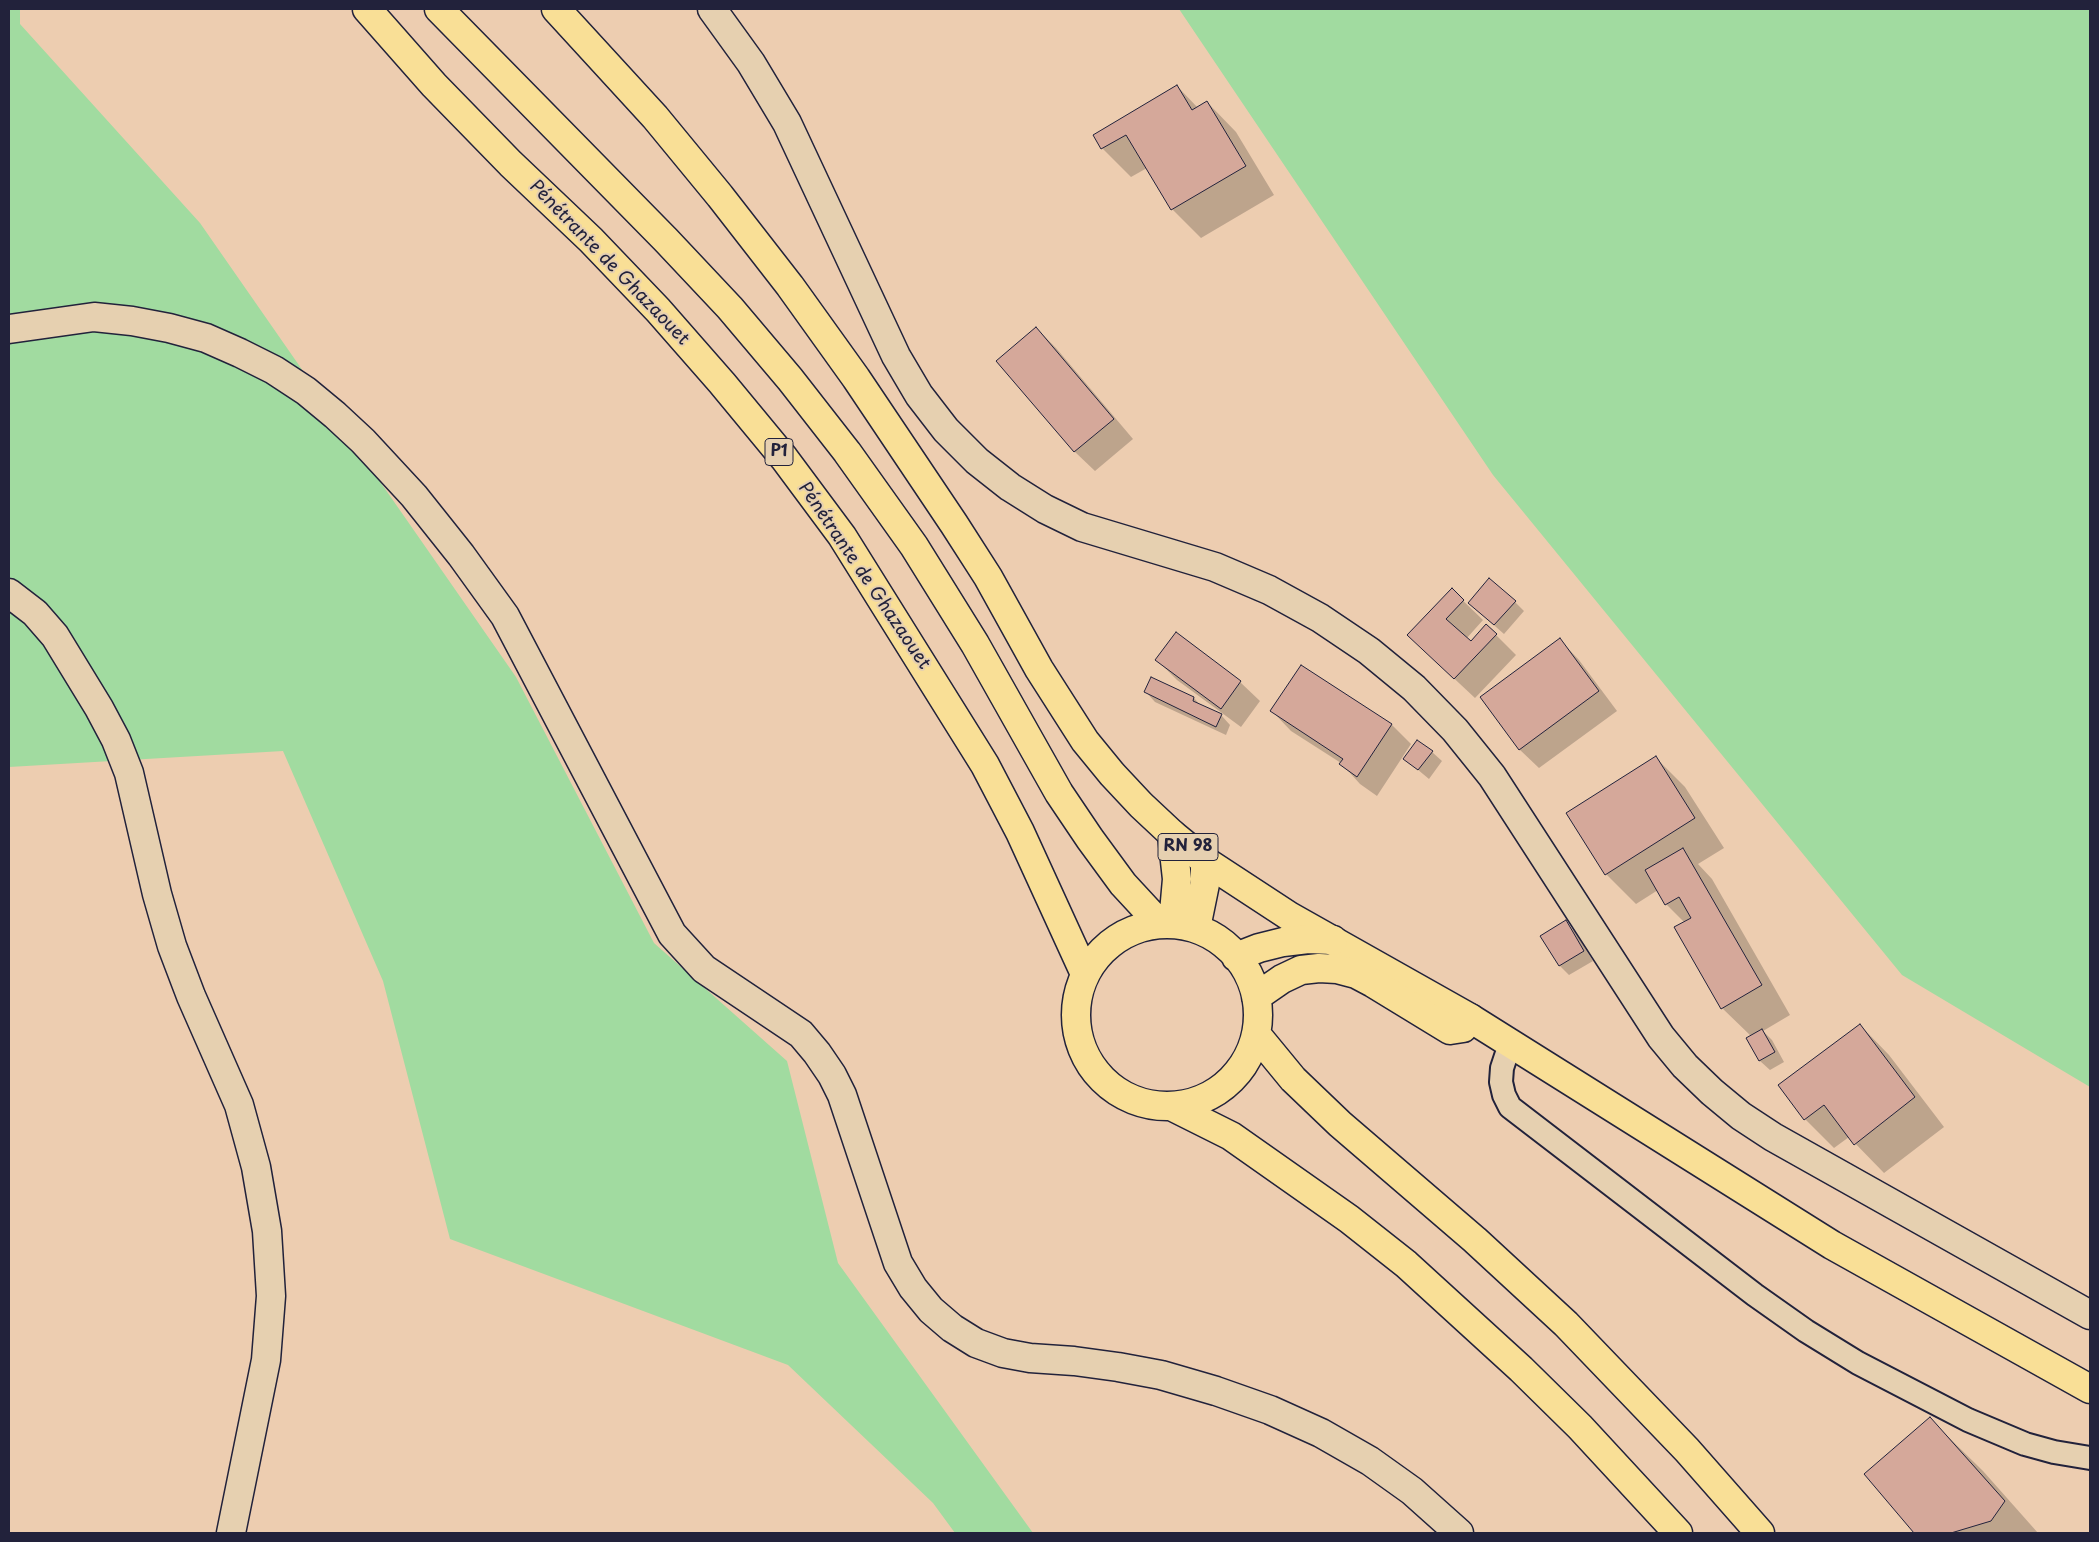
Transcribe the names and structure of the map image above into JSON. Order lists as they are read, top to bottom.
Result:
{
  "streets": {
    "main road": ["Pénétrante de Ghazaouet", "P1", "RN 98"]
  }
}
